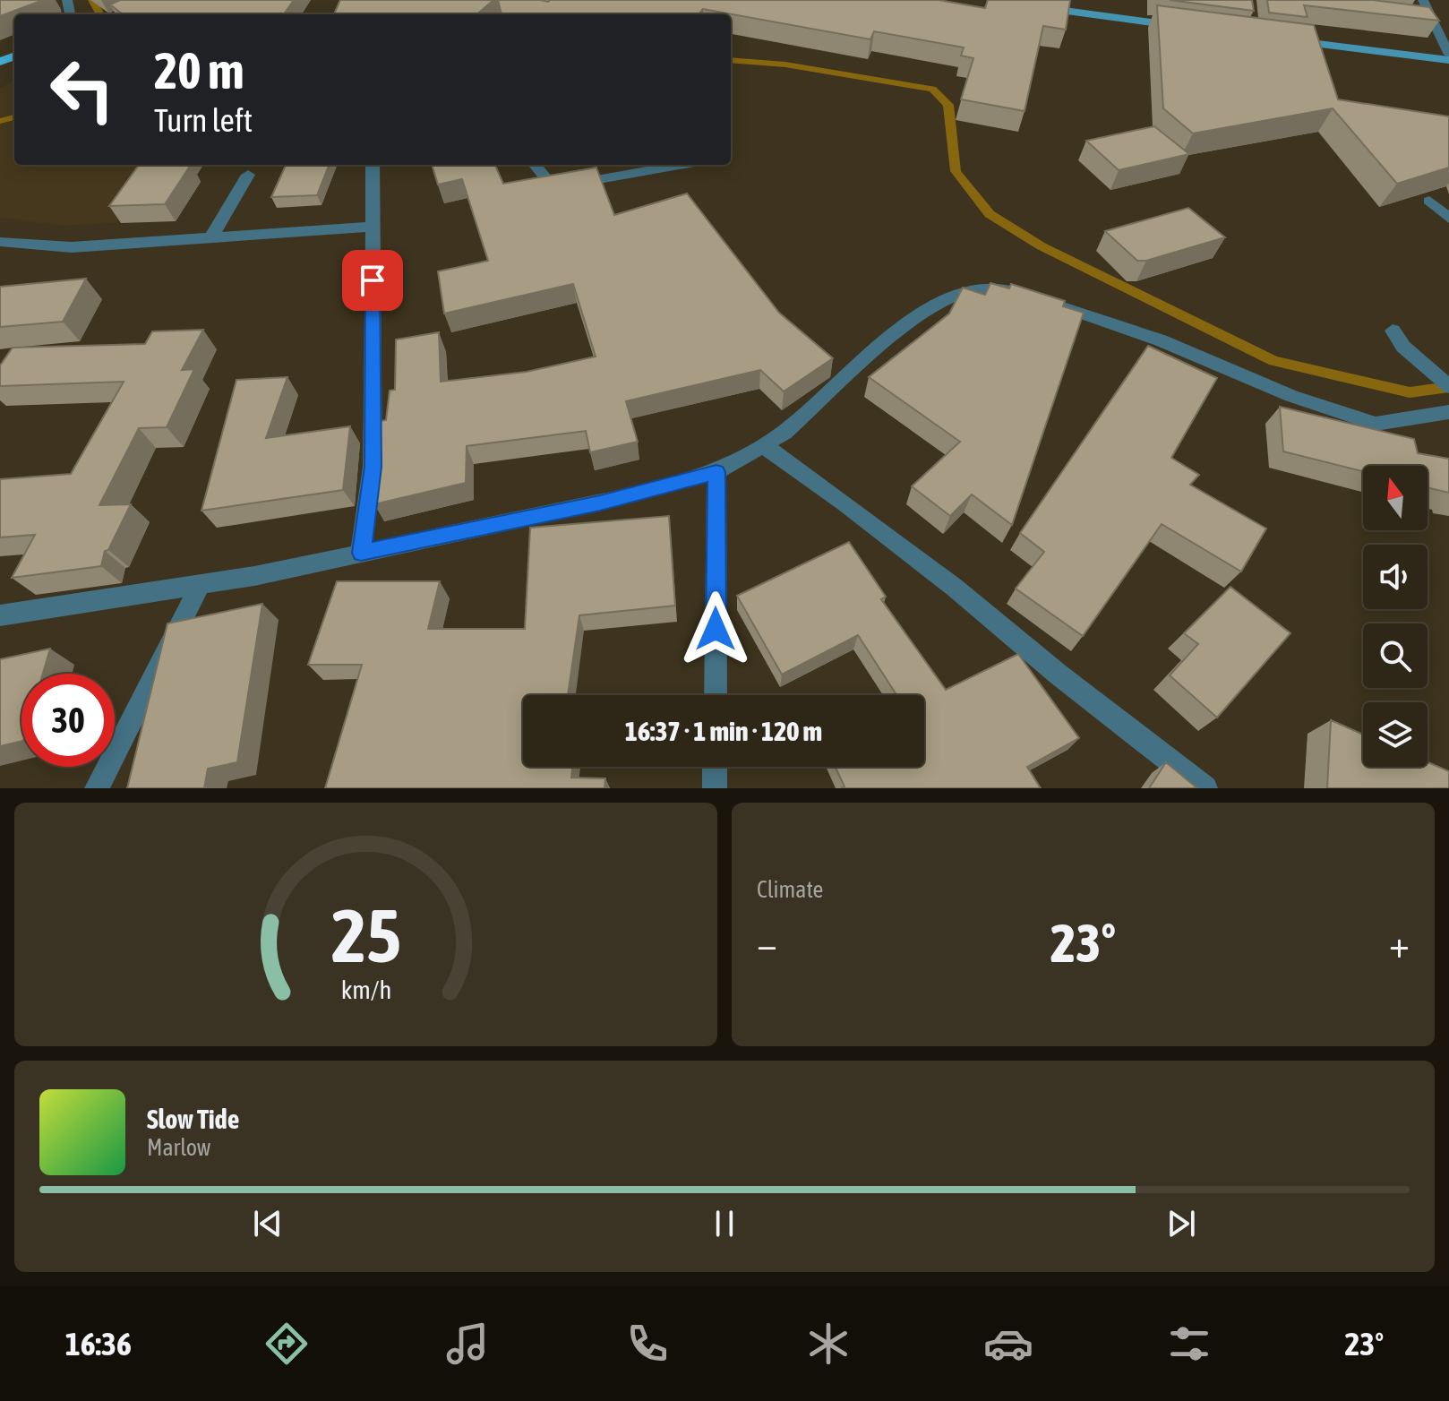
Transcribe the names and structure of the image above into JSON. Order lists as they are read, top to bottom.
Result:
{
  "north": "top",
  "page": {
    "turn": ["20 m", "Turn left"],
    "limit": "30",
    "trip": "16:37 · 1 min · 120 m",
    "tile": "Climate",
    "heat": ["−", "23°", "+"],
    "song": ["Slow Tide", "Marlow"],
    "tabs": ["16:36", "23°"],
    "gauge": ["25", "km/h"]
  }
}
